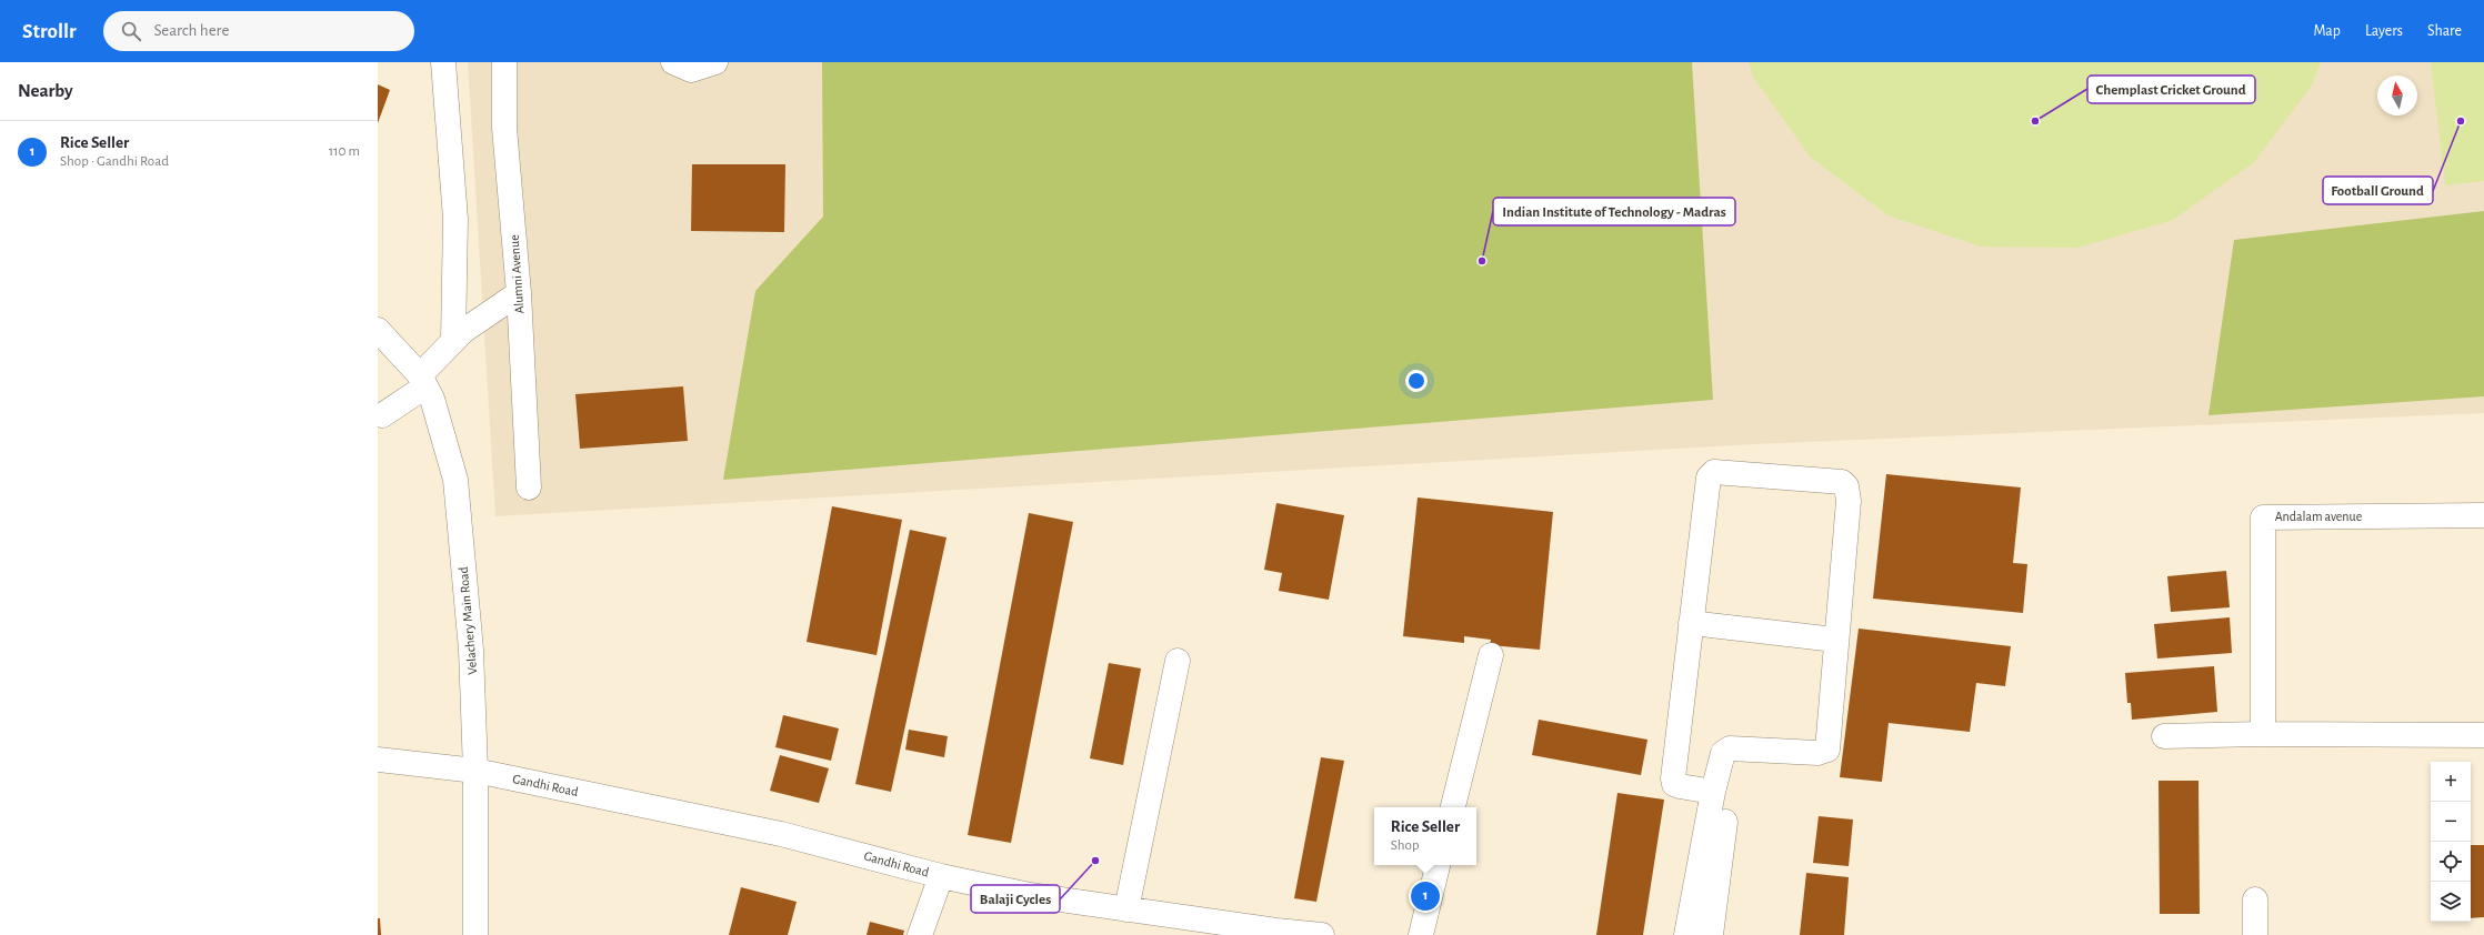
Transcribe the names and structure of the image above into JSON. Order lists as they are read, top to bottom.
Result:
{
  "streets": {
    "street": [
      "Alumni Avenue",
      "Andalam avenue",
      "Velachery Main Road",
      "Gandhi Road"
    ]
  },
  "crossings": [
    ["Velachery Main Road", "Gandhi Road"]
  ],
  "places": [
    "Chemplast Cricket Ground",
    "Football Ground",
    "Indian Institute of Technology - Madras",
    "Balaji Cycles"
  ],
  "north": "top",
  "page": {
    "header": "Strollr",
    "search": "Search here",
    "nav": ["Map", "Layers", "Share"],
    "heading": "Nearby",
    "list": [
      {
        "mark": "1",
        "name": "Rice Seller",
        "note": "Shop · Gandhi Road",
        "value": "110 m"
      }
    ],
    "map_buttons": ["+", "−"],
    "popup": ["Rice Seller", "Shop"],
    "pins": "1"
  }
}
